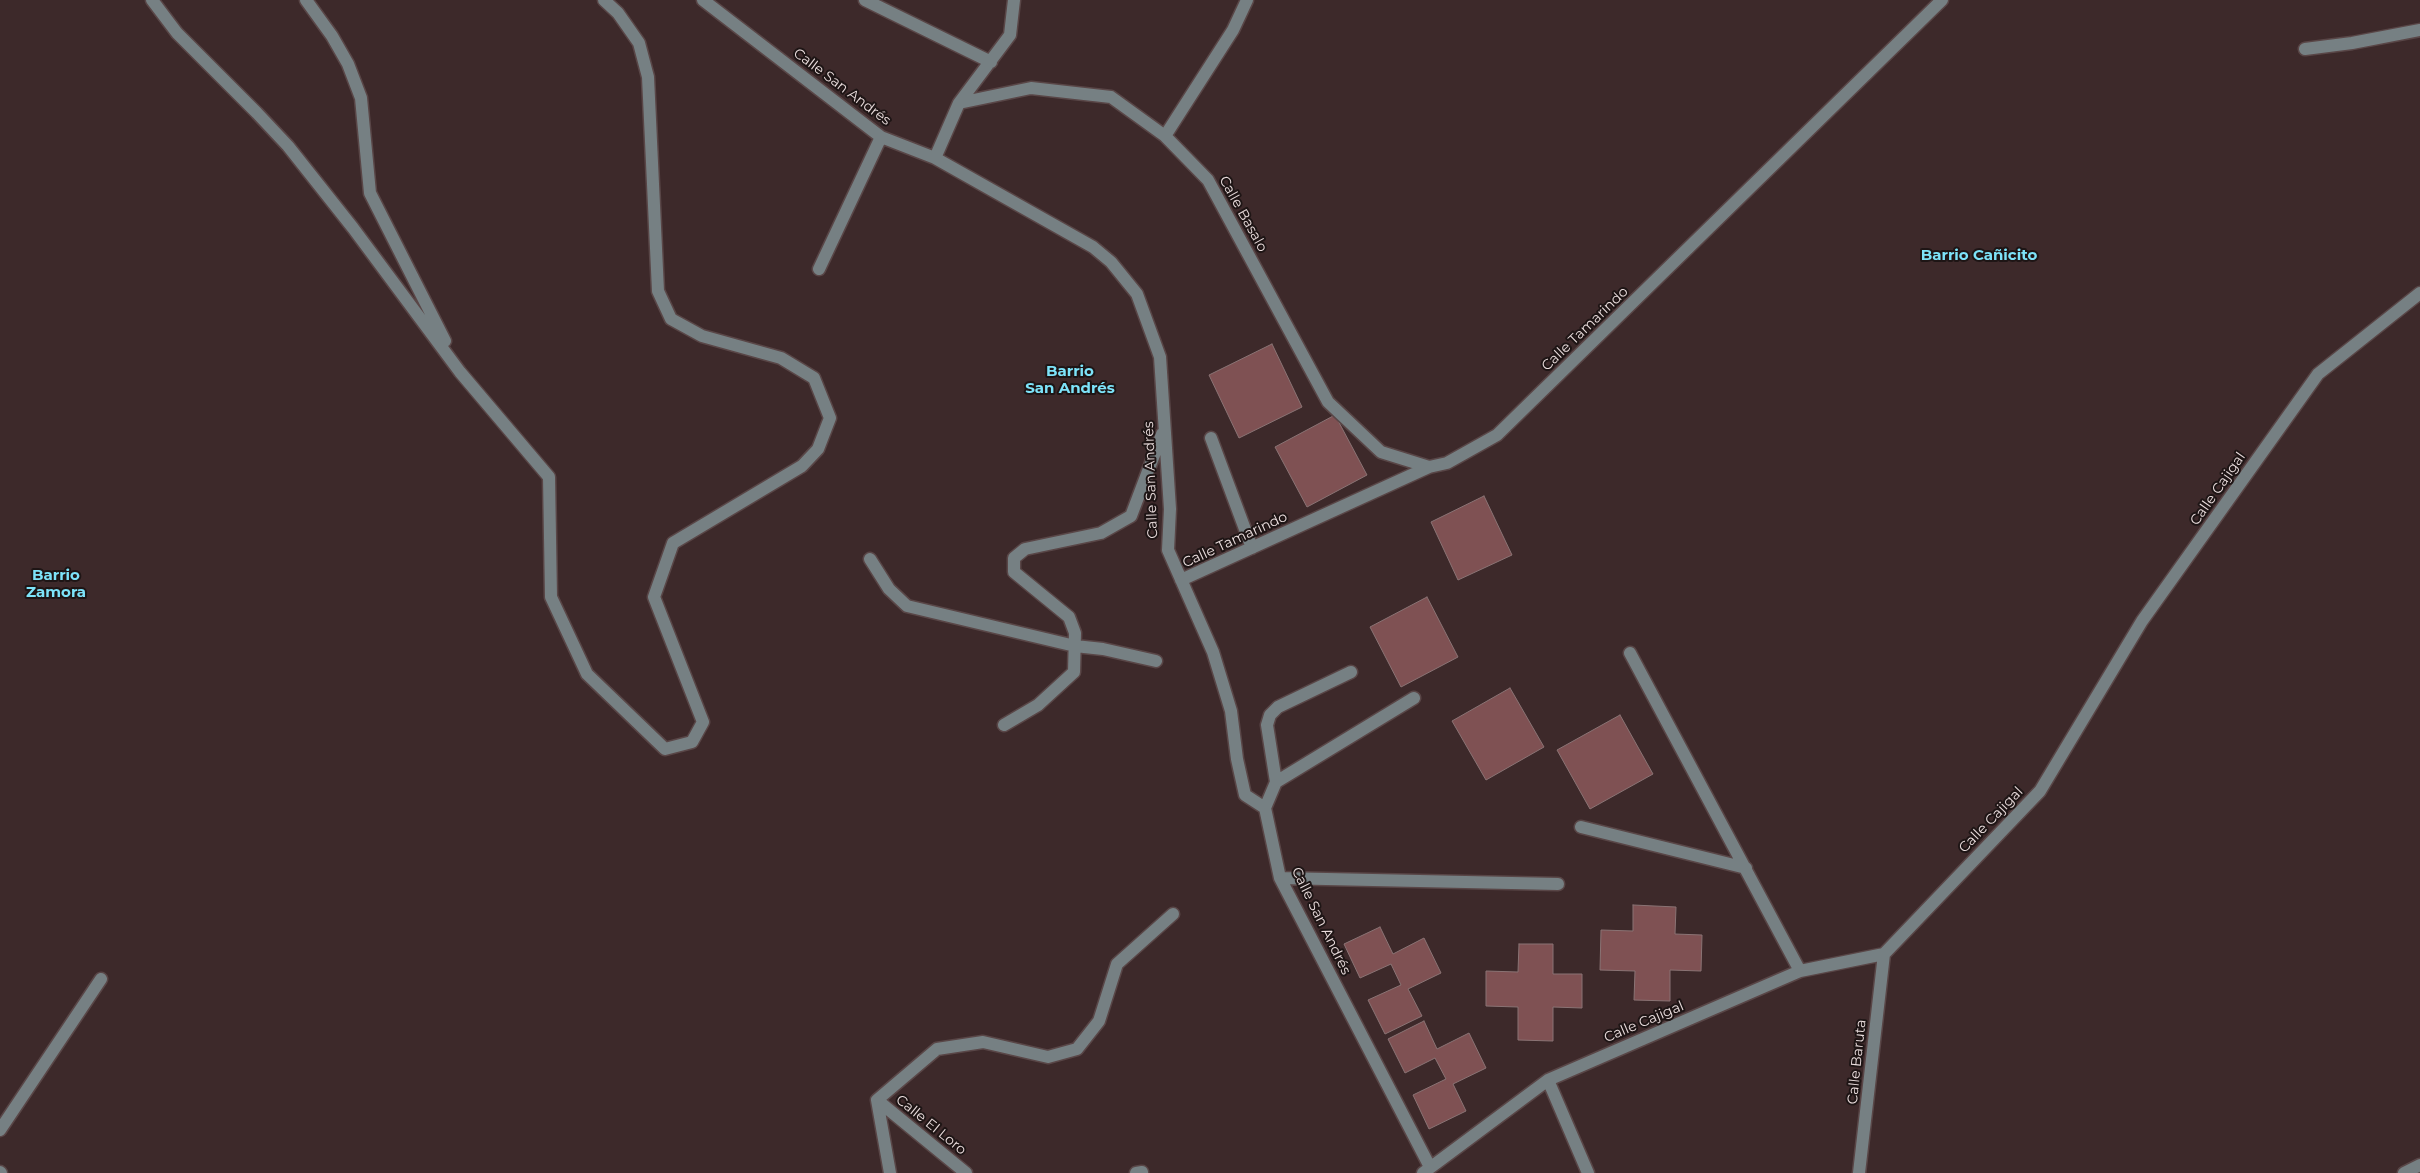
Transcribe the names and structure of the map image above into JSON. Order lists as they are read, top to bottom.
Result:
{
  "streets": {
    "street": [
      "Calle San Andrés",
      "Calle Basalo",
      "Calle Tamarindo",
      "Calle Cajigal",
      "Calle Baruta",
      "Calle El Loro"
    ]
  },
  "crossings": [
    ["Calle San Andrés", "Calle Tamarindo"],
    ["Calle San Andrés", "Calle Cajigal"],
    ["Calle Basalo", "Calle Tamarindo"],
    ["Calle Cajigal", "Calle Baruta"]
  ],
  "districts": ["Barrio Cañicito", "Barrio San Andrés", "Barrio Zamora"]
}
